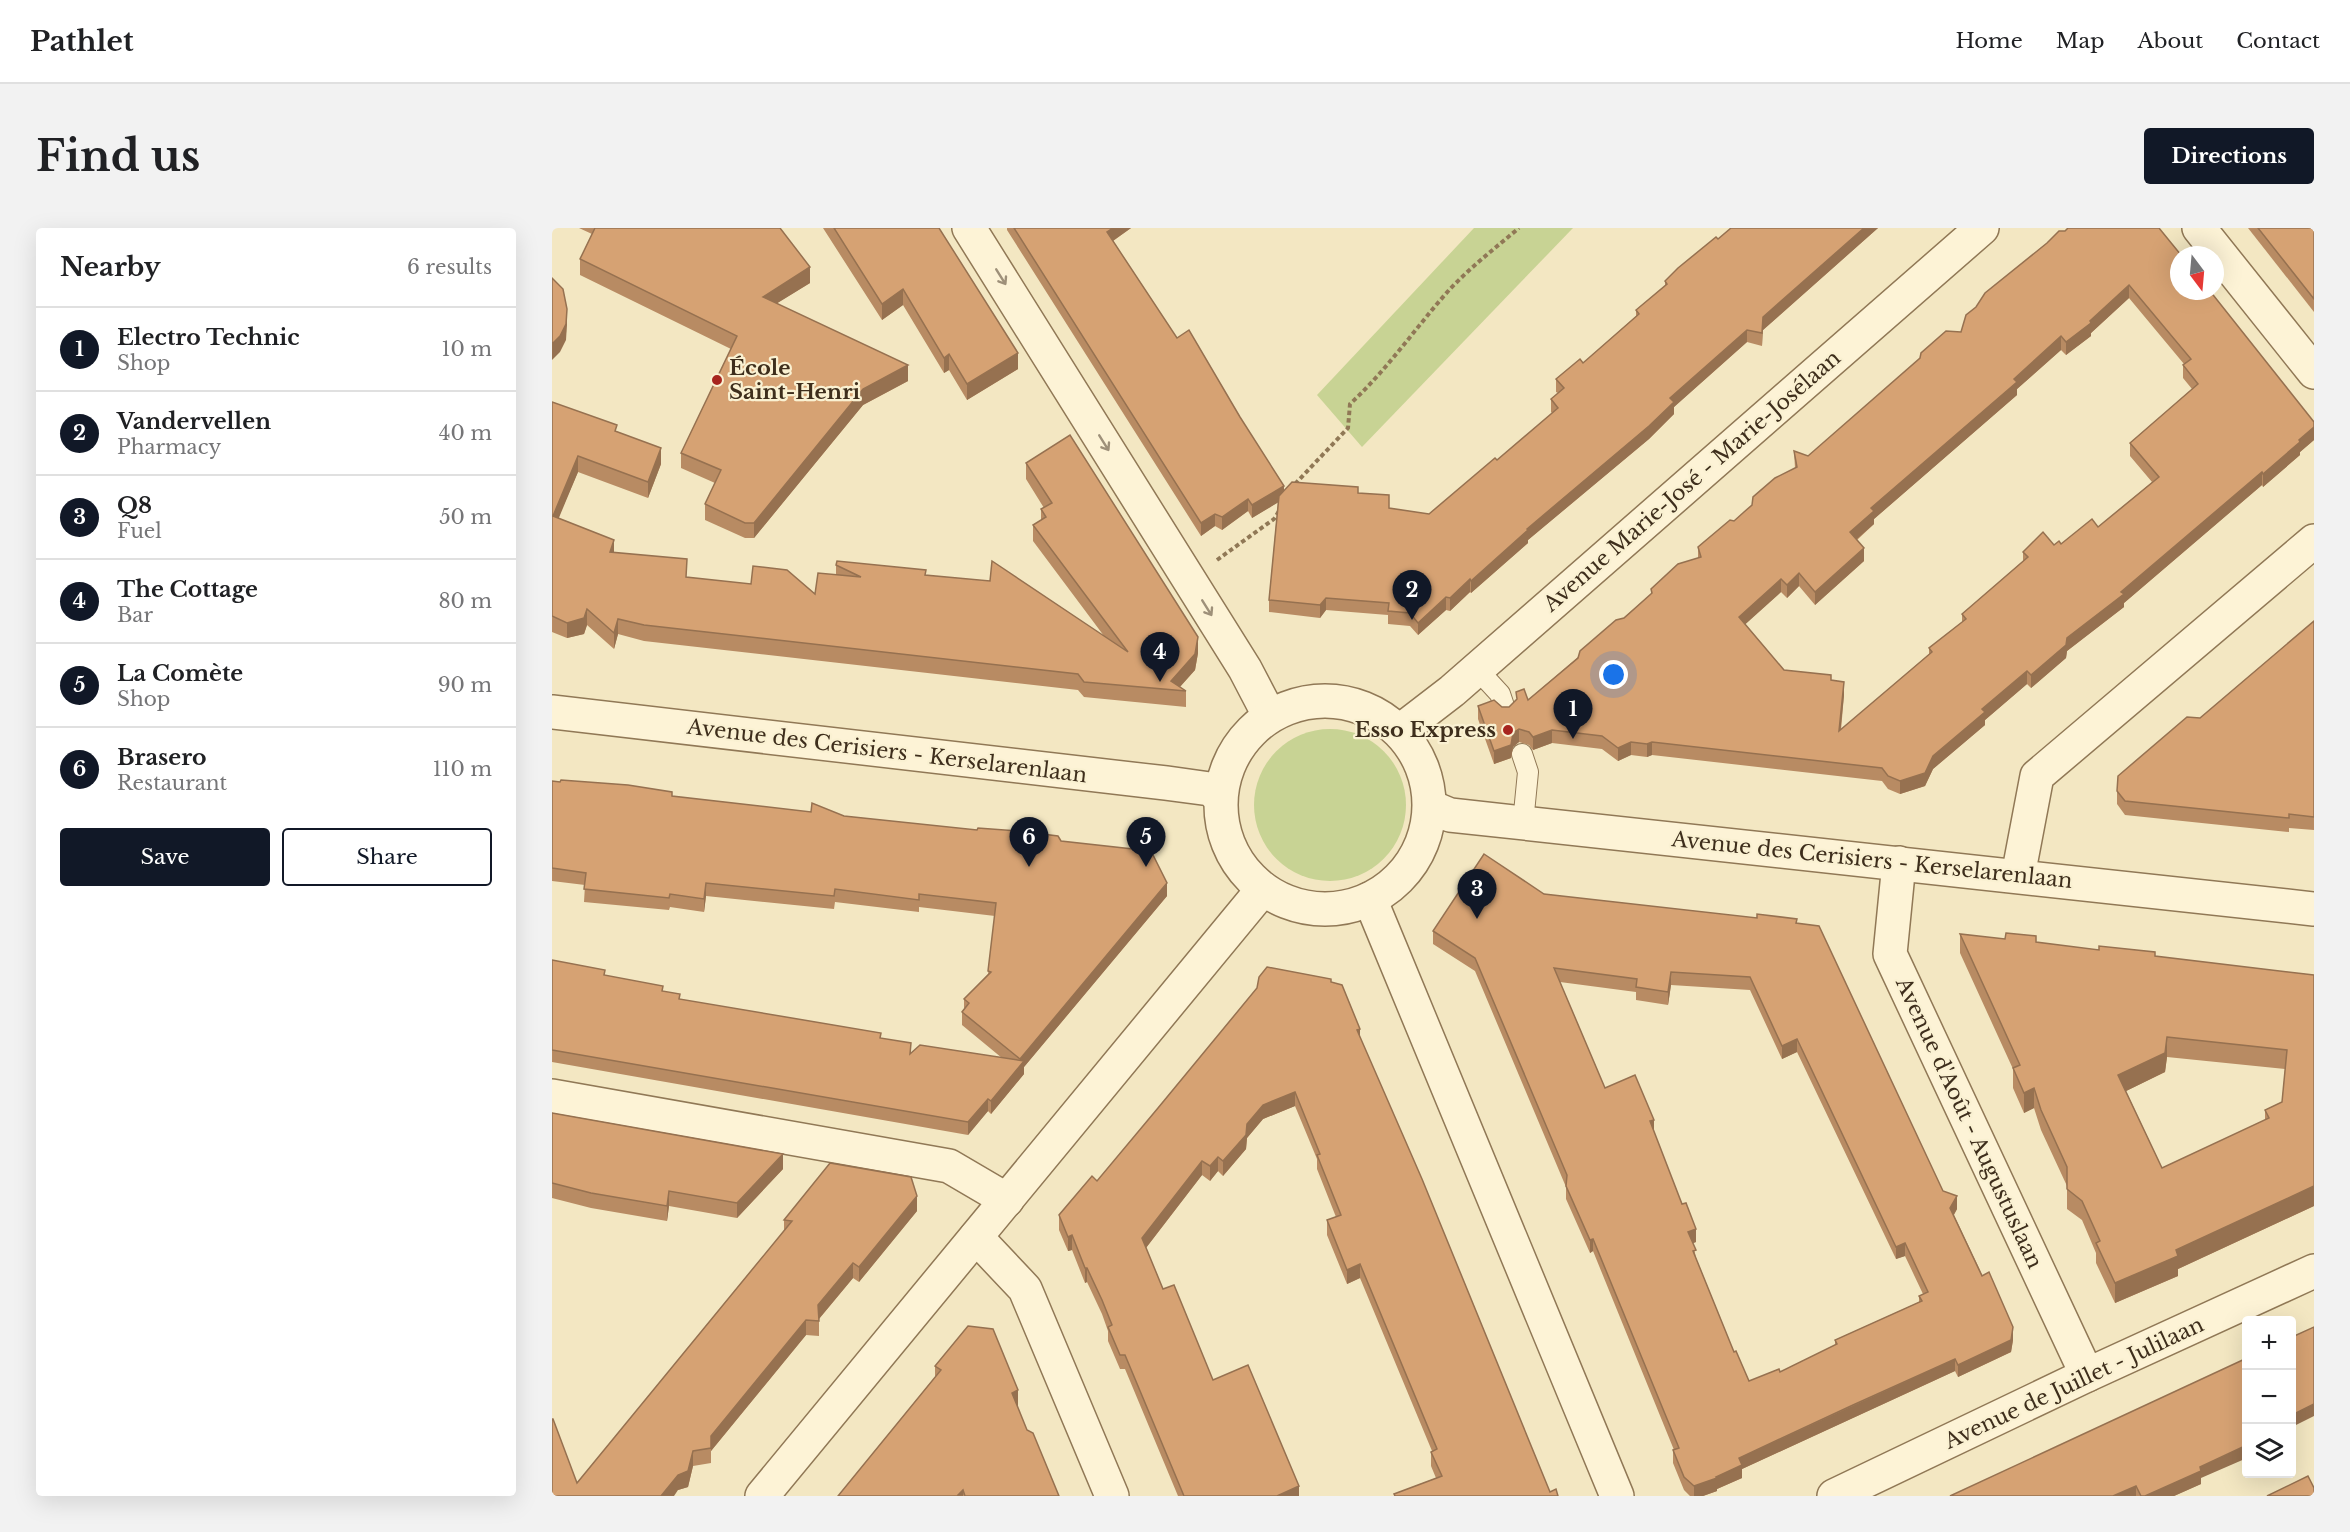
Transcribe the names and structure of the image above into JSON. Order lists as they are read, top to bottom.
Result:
{
  "streets": {
    "street": [
      "Avenue Marie-José - Marie-Josélaan",
      "Avenue des Cerisiers - Kerselarenlaan",
      "Avenue d'Août - Augustuslaan",
      "Avenue de Juillet - Julilaan"
    ]
  },
  "crossings": [
    ["Avenue Marie-José - Marie-Josélaan", "Avenue des Cerisiers - Kerselarenlaan"],
    ["Avenue des Cerisiers - Kerselarenlaan", "Avenue d'Août - Augustuslaan"],
    ["Avenue d'Août - Augustuslaan", "Avenue de Juillet - Julilaan"]
  ],
  "places": ["École Saint-Henri", "Esso Express"],
  "north": "bottom",
  "page": {
    "header": "Pathlet",
    "nav": [
      "Home",
      "Map",
      "About",
      "Contact"
    ],
    "buttons": [
      "Directions",
      ["Save", "Share"]
    ],
    "title": "Find us",
    "heading": ["Nearby", "6 results"],
    "list": [
      {
        "mark": "1",
        "name": "Electro Technic",
        "note": "Shop",
        "value": "10 m"
      },
      {
        "mark": "2",
        "name": "Vandervellen",
        "note": "Pharmacy",
        "value": "40 m"
      },
      {
        "mark": "3",
        "name": "Q8",
        "note": "Fuel",
        "value": "50 m"
      },
      {
        "mark": "4",
        "name": "The Cottage",
        "note": "Bar",
        "value": "80 m"
      },
      {
        "mark": "5",
        "name": "La Comète",
        "note": "Shop",
        "value": "90 m"
      },
      {
        "mark": "6",
        "name": "Brasero",
        "note": "Restaurant",
        "value": "110 m"
      }
    ],
    "pins": [
      "2",
      "4",
      "1",
      "5",
      "6",
      "3"
    ],
    "map_buttons": ["+", "−"]
  }
}
